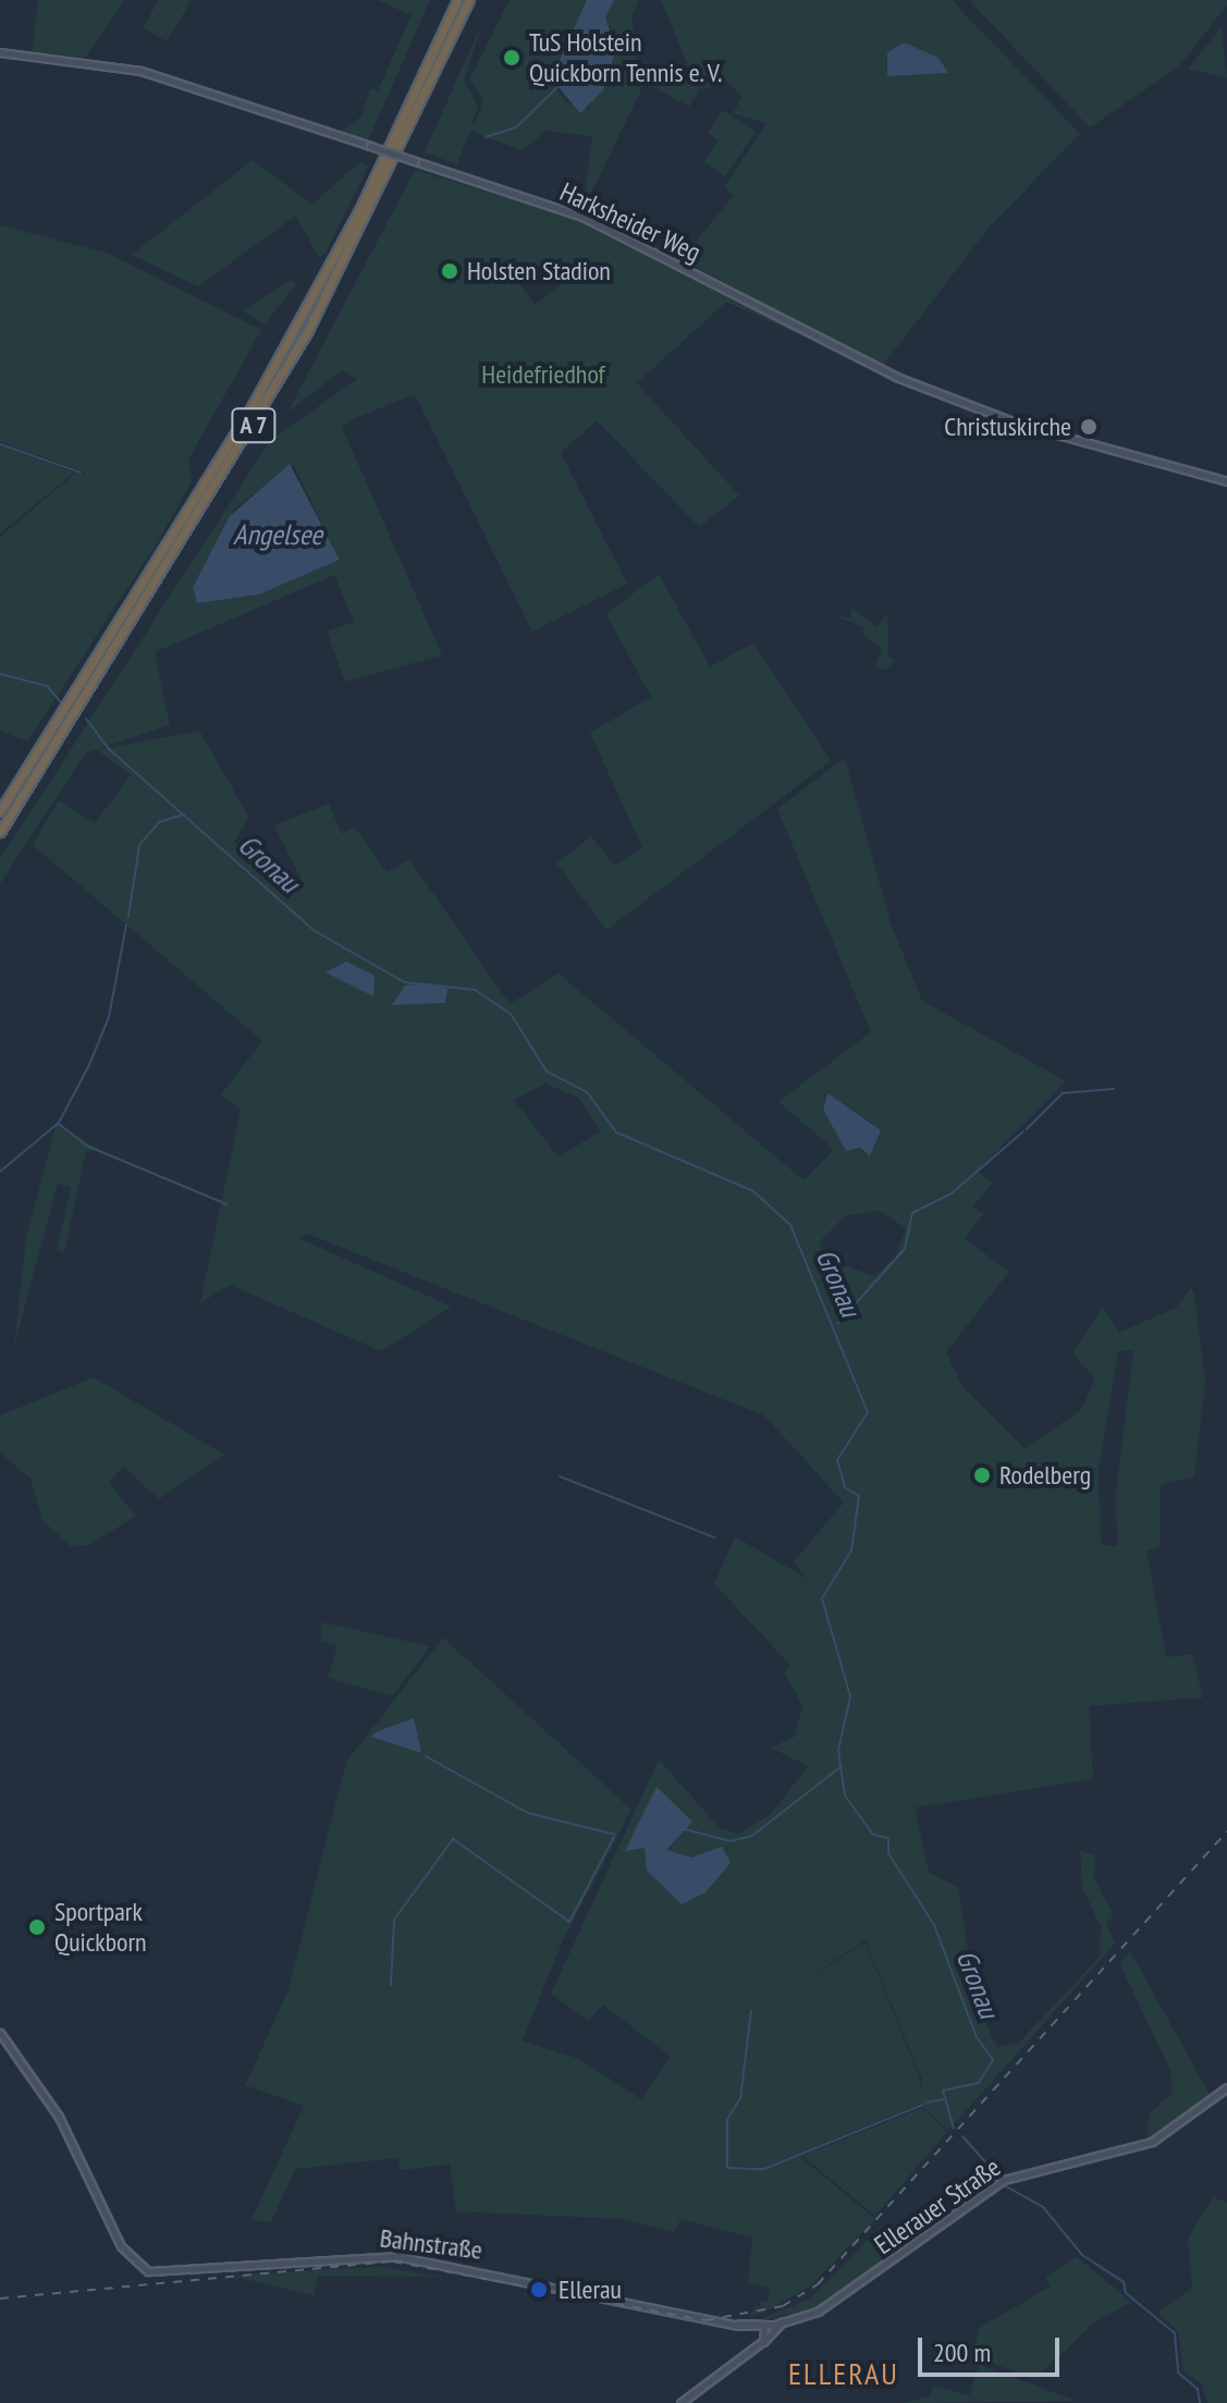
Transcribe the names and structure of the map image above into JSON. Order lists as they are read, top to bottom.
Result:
{
  "streets": {
    "highway": ["A 7"],
    "main road": ["Harksheider Weg", "Ellerauer Straße", "Bahnstraße"]
  },
  "crossings": [
    ["Ellerauer Straße", "Bahnstraße"]
  ],
  "districts": ["ELLERAU"],
  "water": ["Angelsee", "Gronau"],
  "parks": ["Heidefriedhof"],
  "places": [
    "TuS Holstein Quickborn Tennis e. V.",
    "Holsten Stadion",
    "Christuskirche",
    "Rodelberg",
    "Sportpark Quickborn",
    "Ellerau"
  ],
  "scale_bar": "200 m"
}
